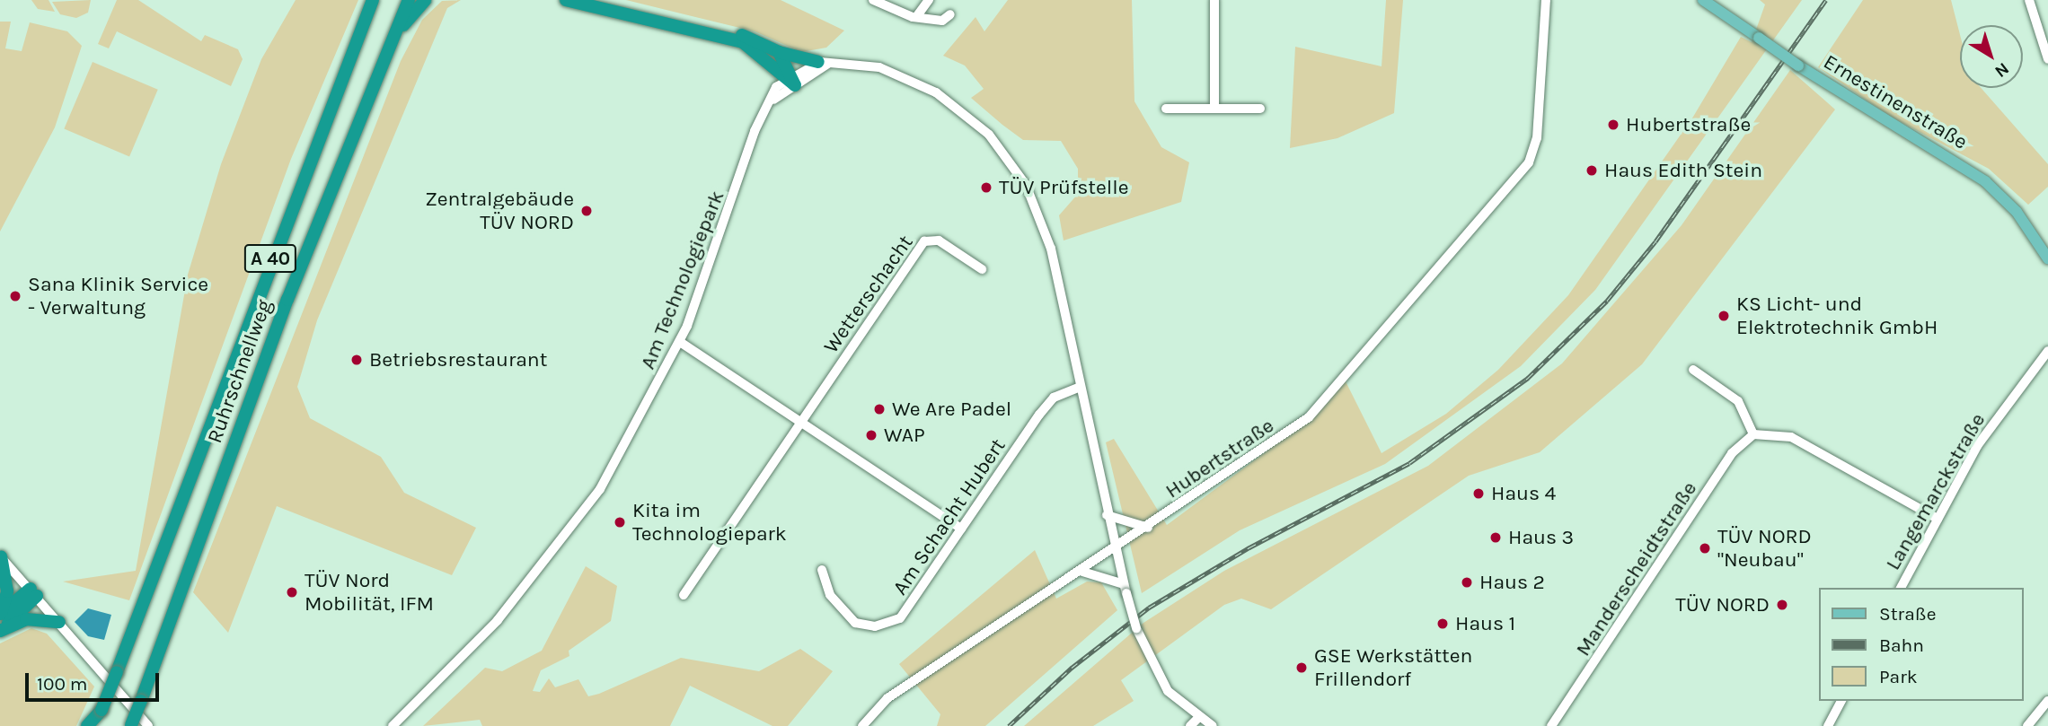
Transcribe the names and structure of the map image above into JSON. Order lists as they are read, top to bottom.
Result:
{
  "streets": {
    "highway": ["A 40", "Ruhrschnellweg"],
    "main road": ["Ernestinenstraße"],
    "street": [
      "Am Technologiepark",
      "Wetterschacht",
      "Hubertstraße",
      "Langemarckstraße",
      "Am Schacht Hubert",
      "Manderscheidtstraße"
    ]
  },
  "crossings": [
    ["Am Technologiepark", "Am Schacht Hubert"]
  ],
  "places": [
    "Hubertstraße",
    "Haus Edith Stein",
    "TÜV Prüfstelle",
    "Zentralgebäude TÜV NORD",
    "Sana Klinik Service - Verwaltung",
    "KS Licht- und Elektrotechnik GmbH",
    "Betriebsrestaurant",
    "We Are Padel",
    "WAP",
    "Haus 4",
    "Kita im Technologiepark",
    "Haus 3",
    "TÜV NORD \"Neubau\"",
    "Haus 2",
    "TÜV Nord Mobilität, IFM",
    "TÜV NORD",
    "Haus 1",
    "GSE Werkstätten Frillendorf"
  ],
  "legend": ["Straße", "Bahn", "Park"],
  "scale_bar": "100 m",
  "north": "bottom right"
}
